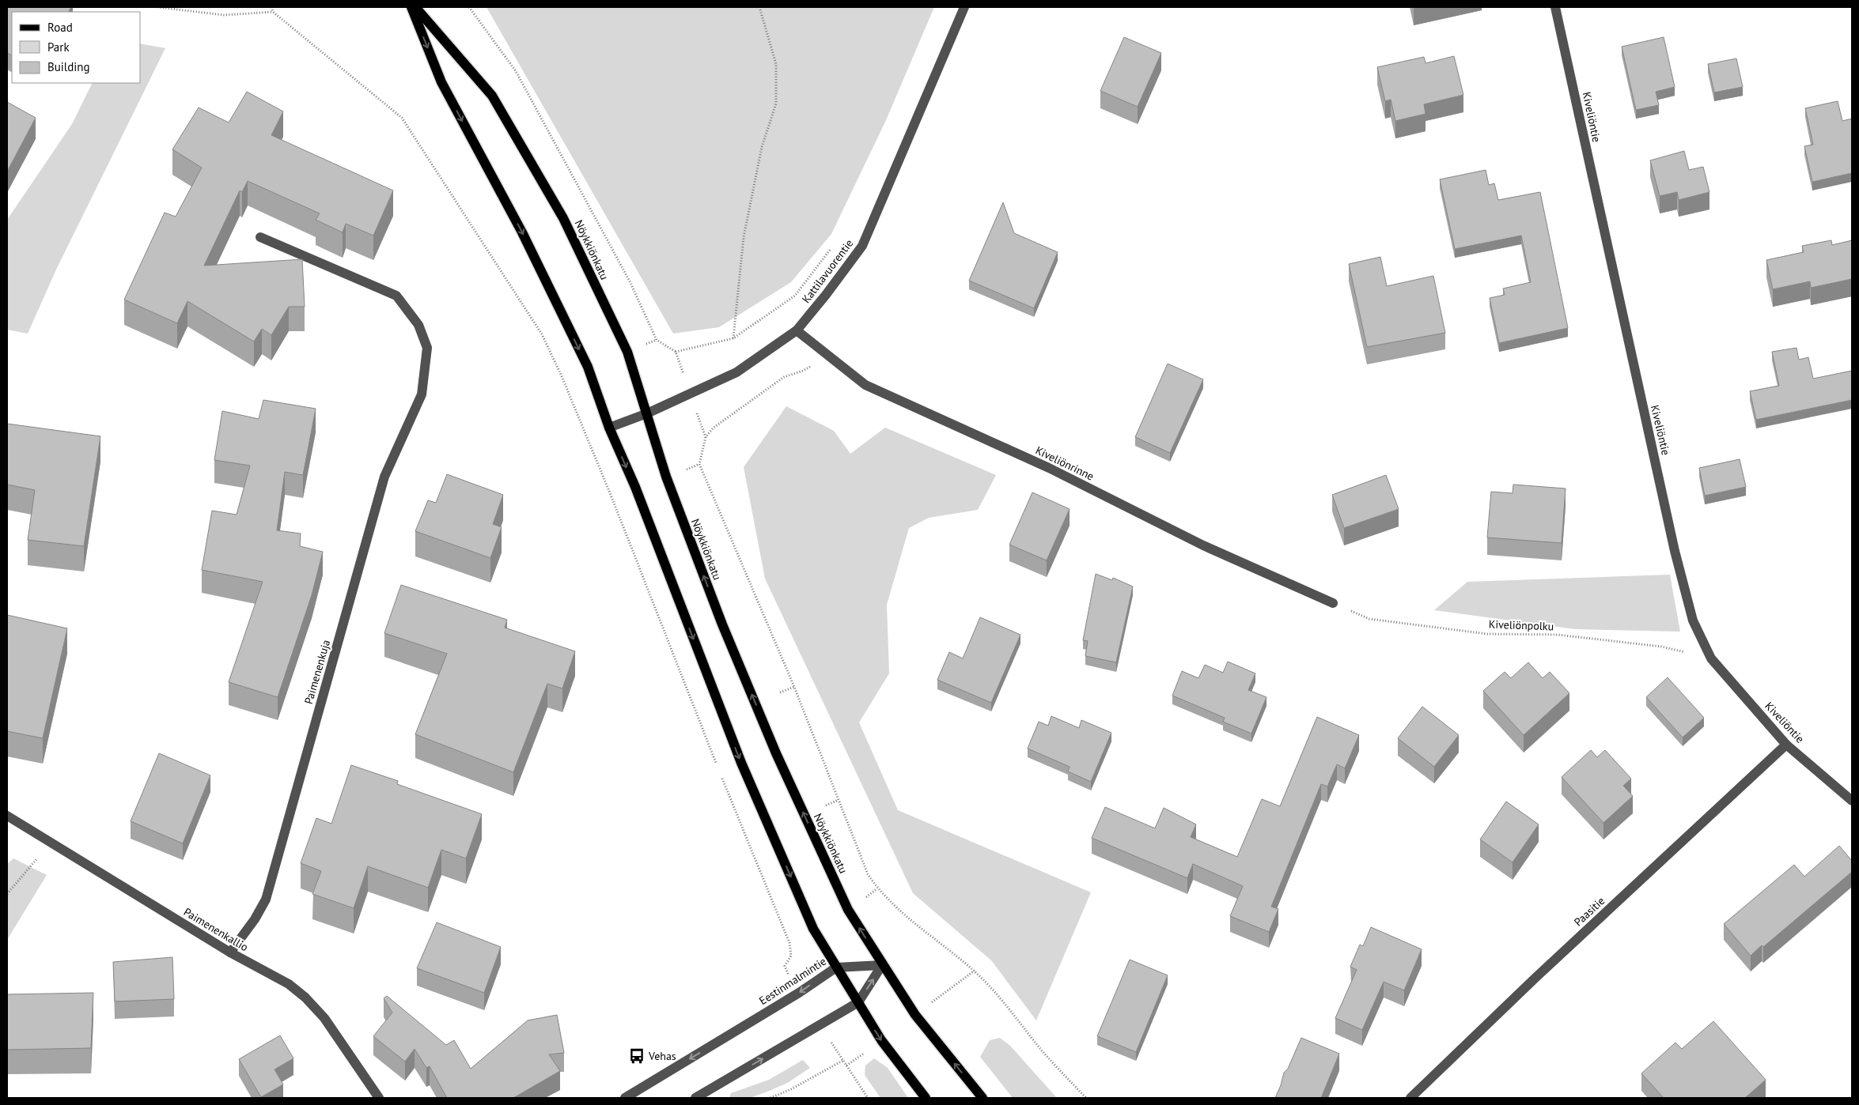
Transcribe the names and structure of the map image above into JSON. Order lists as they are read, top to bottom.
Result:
{
  "streets": {
    "main road": ["Nöykkiönkatu"],
    "street": [
      "Kiveliöntie",
      "Kattilavuorentie",
      "Kiveliönrinne",
      "Paimenenkuja",
      "Paasitie",
      "Paimenenkallio",
      "Eestinmalmintie"
    ],
    "path": ["Kiveliönpolku"]
  },
  "crossings": [
    ["Kiveliöntie", "Kiveliönpolku"],
    ["Kiveliöntie", "Paasitie"],
    ["Nöykkiönkatu", "Kattilavuorentie"],
    ["Nöykkiönkatu", "Eestinmalmintie"],
    ["Kattilavuorentie", "Kiveliönrinne"],
    ["Kiveliönrinne", "Kiveliönpolku"],
    ["Paimenenkuja", "Paimenenkallio"]
  ],
  "places": {
    "bus stop": ["Vehas"]
  },
  "legend": ["Road", "Park", "Building"]
}
